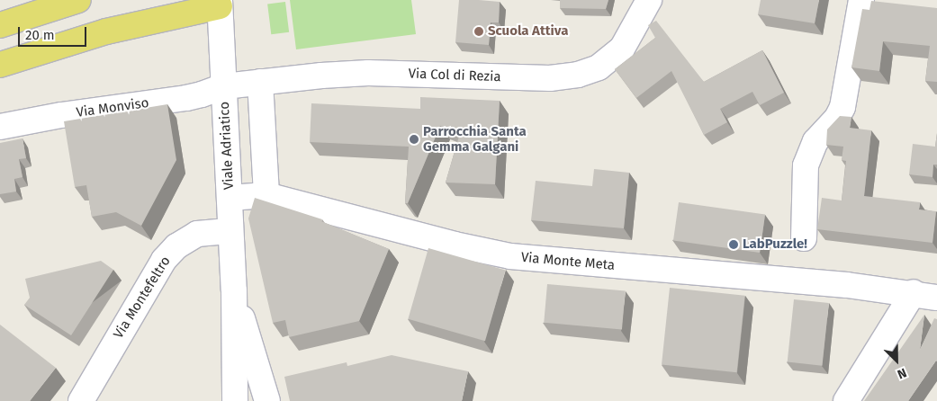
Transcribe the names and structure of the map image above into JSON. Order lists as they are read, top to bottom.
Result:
{
  "streets": {
    "street": [
      "Via Col di Rezia",
      "Via Monviso",
      "Viale Adriatico",
      "Via Monte Meta",
      "Via Montefeltro"
    ]
  },
  "crossings": [
    ["Via Col di Rezia", "Via Monviso"],
    ["Via Col di Rezia", "Viale Adriatico"],
    ["Via Monviso", "Viale Adriatico"],
    ["Viale Adriatico", "Via Monte Meta"],
    ["Viale Adriatico", "Via Montefeltro"]
  ],
  "places": ["Scuola Attiva", "Parrocchia Santa Gemma Galgani", "LabPuzzle!"],
  "scale_bar": "20 m",
  "north": "bottom right"
}
